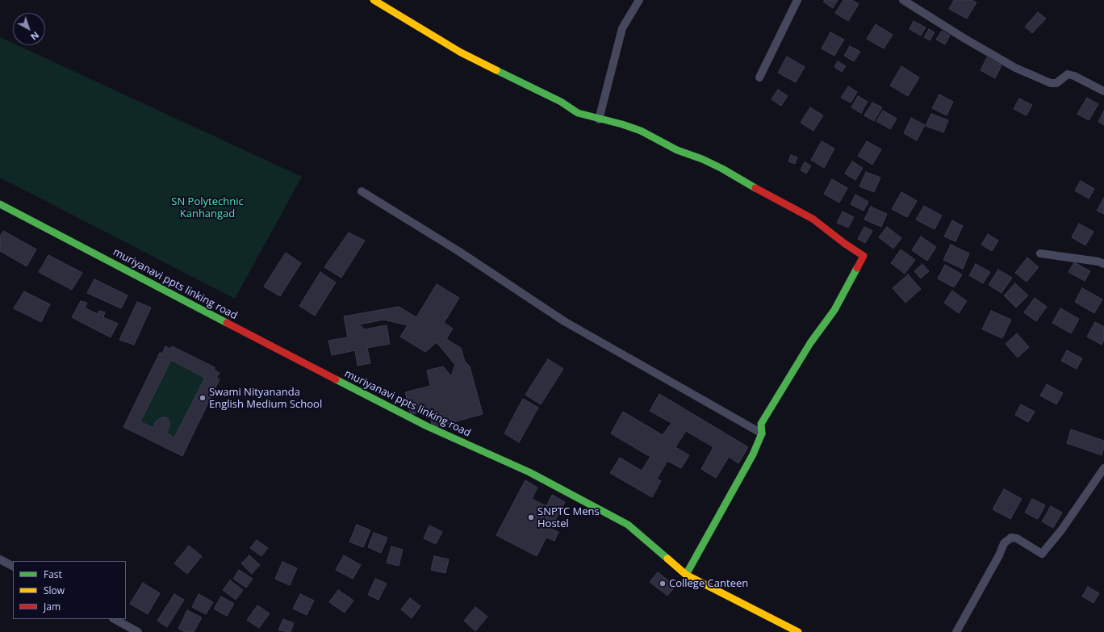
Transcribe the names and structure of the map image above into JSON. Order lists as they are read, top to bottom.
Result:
{
  "streets": {
    "street": ["muriyanavi ppts linking road"]
  },
  "parks": ["SN Polytechnic Kanhangad"],
  "places": ["Swami Nityananda English Medium School", "SNPTC Mens Hostel", "College Canteen"],
  "legend": ["Fast", "Slow", "Jam"],
  "north": "bottom right"
}
